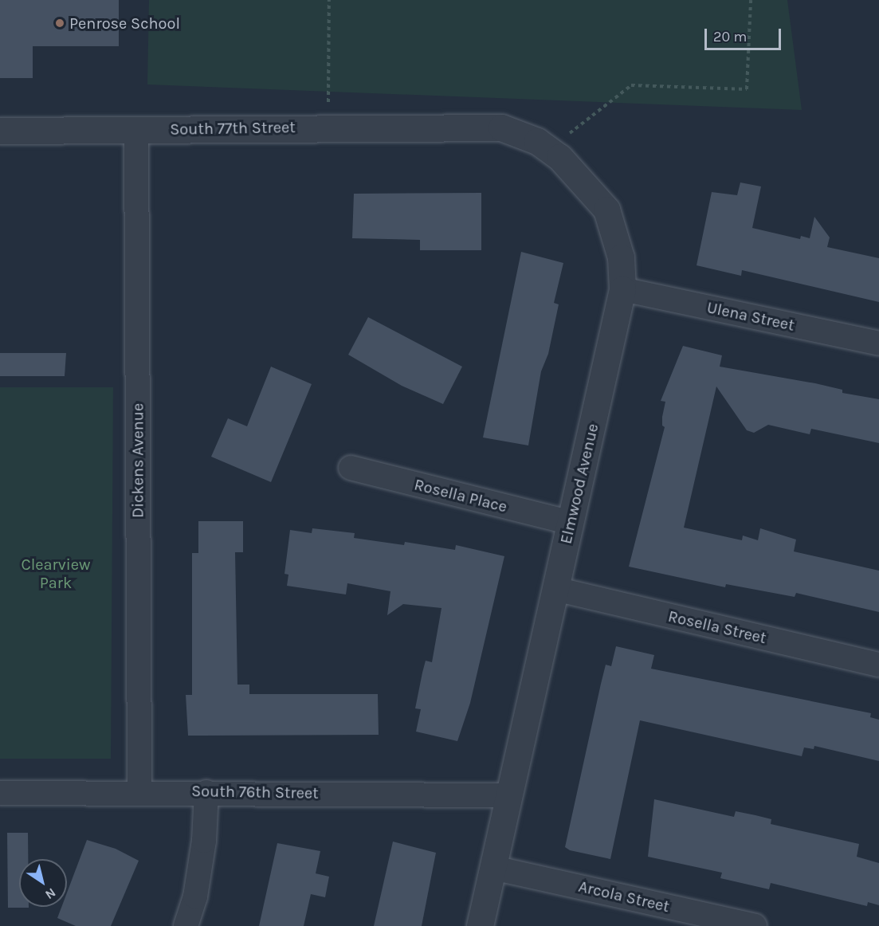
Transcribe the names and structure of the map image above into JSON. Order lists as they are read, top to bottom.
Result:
{
  "streets": {
    "street": [
      "South 77th Street",
      "Ulena Street",
      "Dickens Avenue",
      "Elmwood Avenue",
      "Rosella Place",
      "Rosella Street",
      "South 76th Street",
      "Arcola Street"
    ]
  },
  "crossings": [
    ["South 77th Street", "Dickens Avenue"],
    ["South 77th Street", "Elmwood Avenue"],
    ["Ulena Street", "Elmwood Avenue"],
    ["Dickens Avenue", "South 76th Street"],
    ["Elmwood Avenue", "Rosella Place"],
    ["Elmwood Avenue", "Rosella Street"],
    ["Elmwood Avenue", "South 76th Street"],
    ["Elmwood Avenue", "Arcola Street"]
  ],
  "parks": ["Clearview Park"],
  "places": ["Penrose School"],
  "scale_bar": "20 m",
  "north": "bottom right"
}
